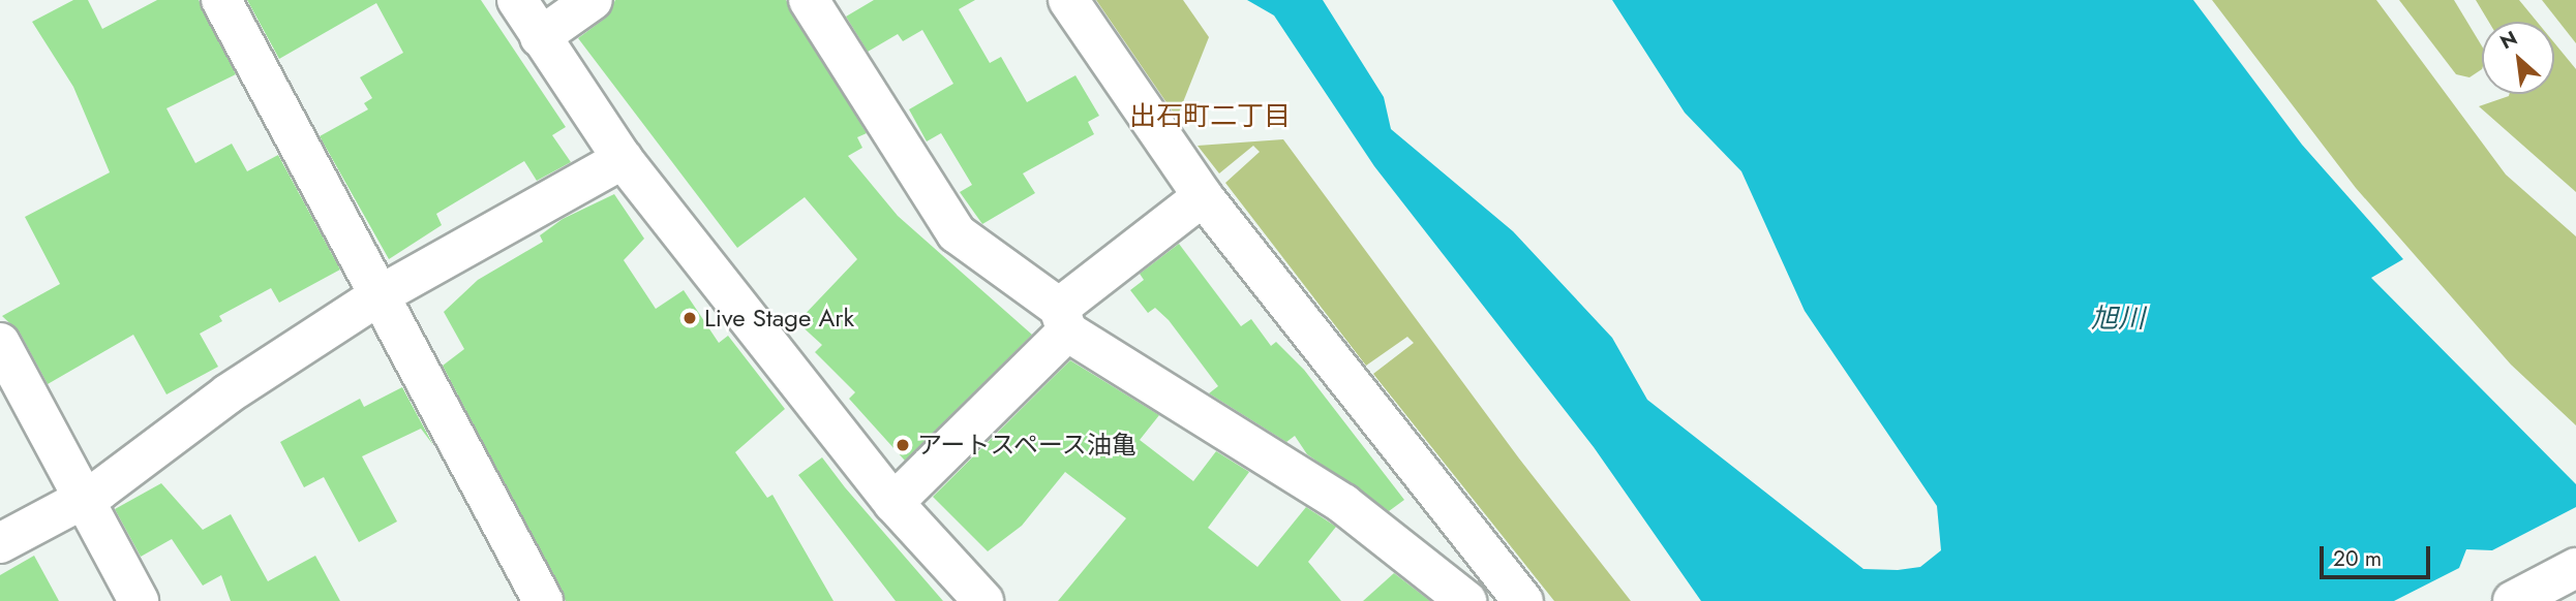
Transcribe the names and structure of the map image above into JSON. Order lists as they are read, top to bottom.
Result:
{
  "districts": ["出石町二丁目"],
  "water": ["旭川"],
  "places": ["Live Stage Ark", "アートスペース油亀"],
  "scale_bar": "20 m",
  "north": "top left"
}
